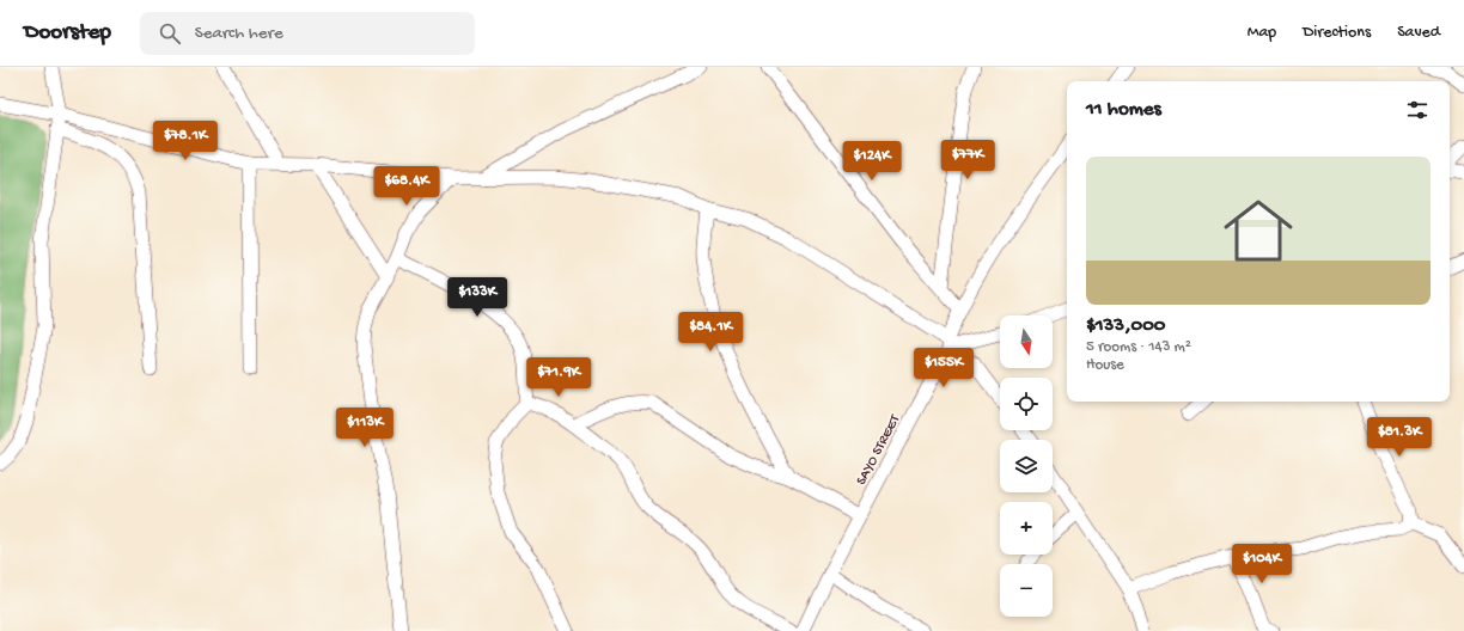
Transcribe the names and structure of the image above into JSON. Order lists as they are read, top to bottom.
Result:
{
  "streets": {
    "street": ["SAYO STREET"]
  },
  "north": "bottom",
  "page": {
    "header": "Doorstep",
    "search": "Search here",
    "nav": ["Map", "Directions", "Saved"],
    "heading": "11 homes",
    "price": [
      "$78.1K",
      "$77K",
      "$124K",
      "$68.4K",
      "$133K",
      "$84.1K",
      "$155K",
      "$71.9K",
      "$113K",
      "$81.3K",
      "$104K"
    ],
    "list": [
      {
        "name": "$133,000",
        "note": "5 rooms · 143 m² · House"
      }
    ],
    "map_buttons": ["+", "−"]
  }
}
